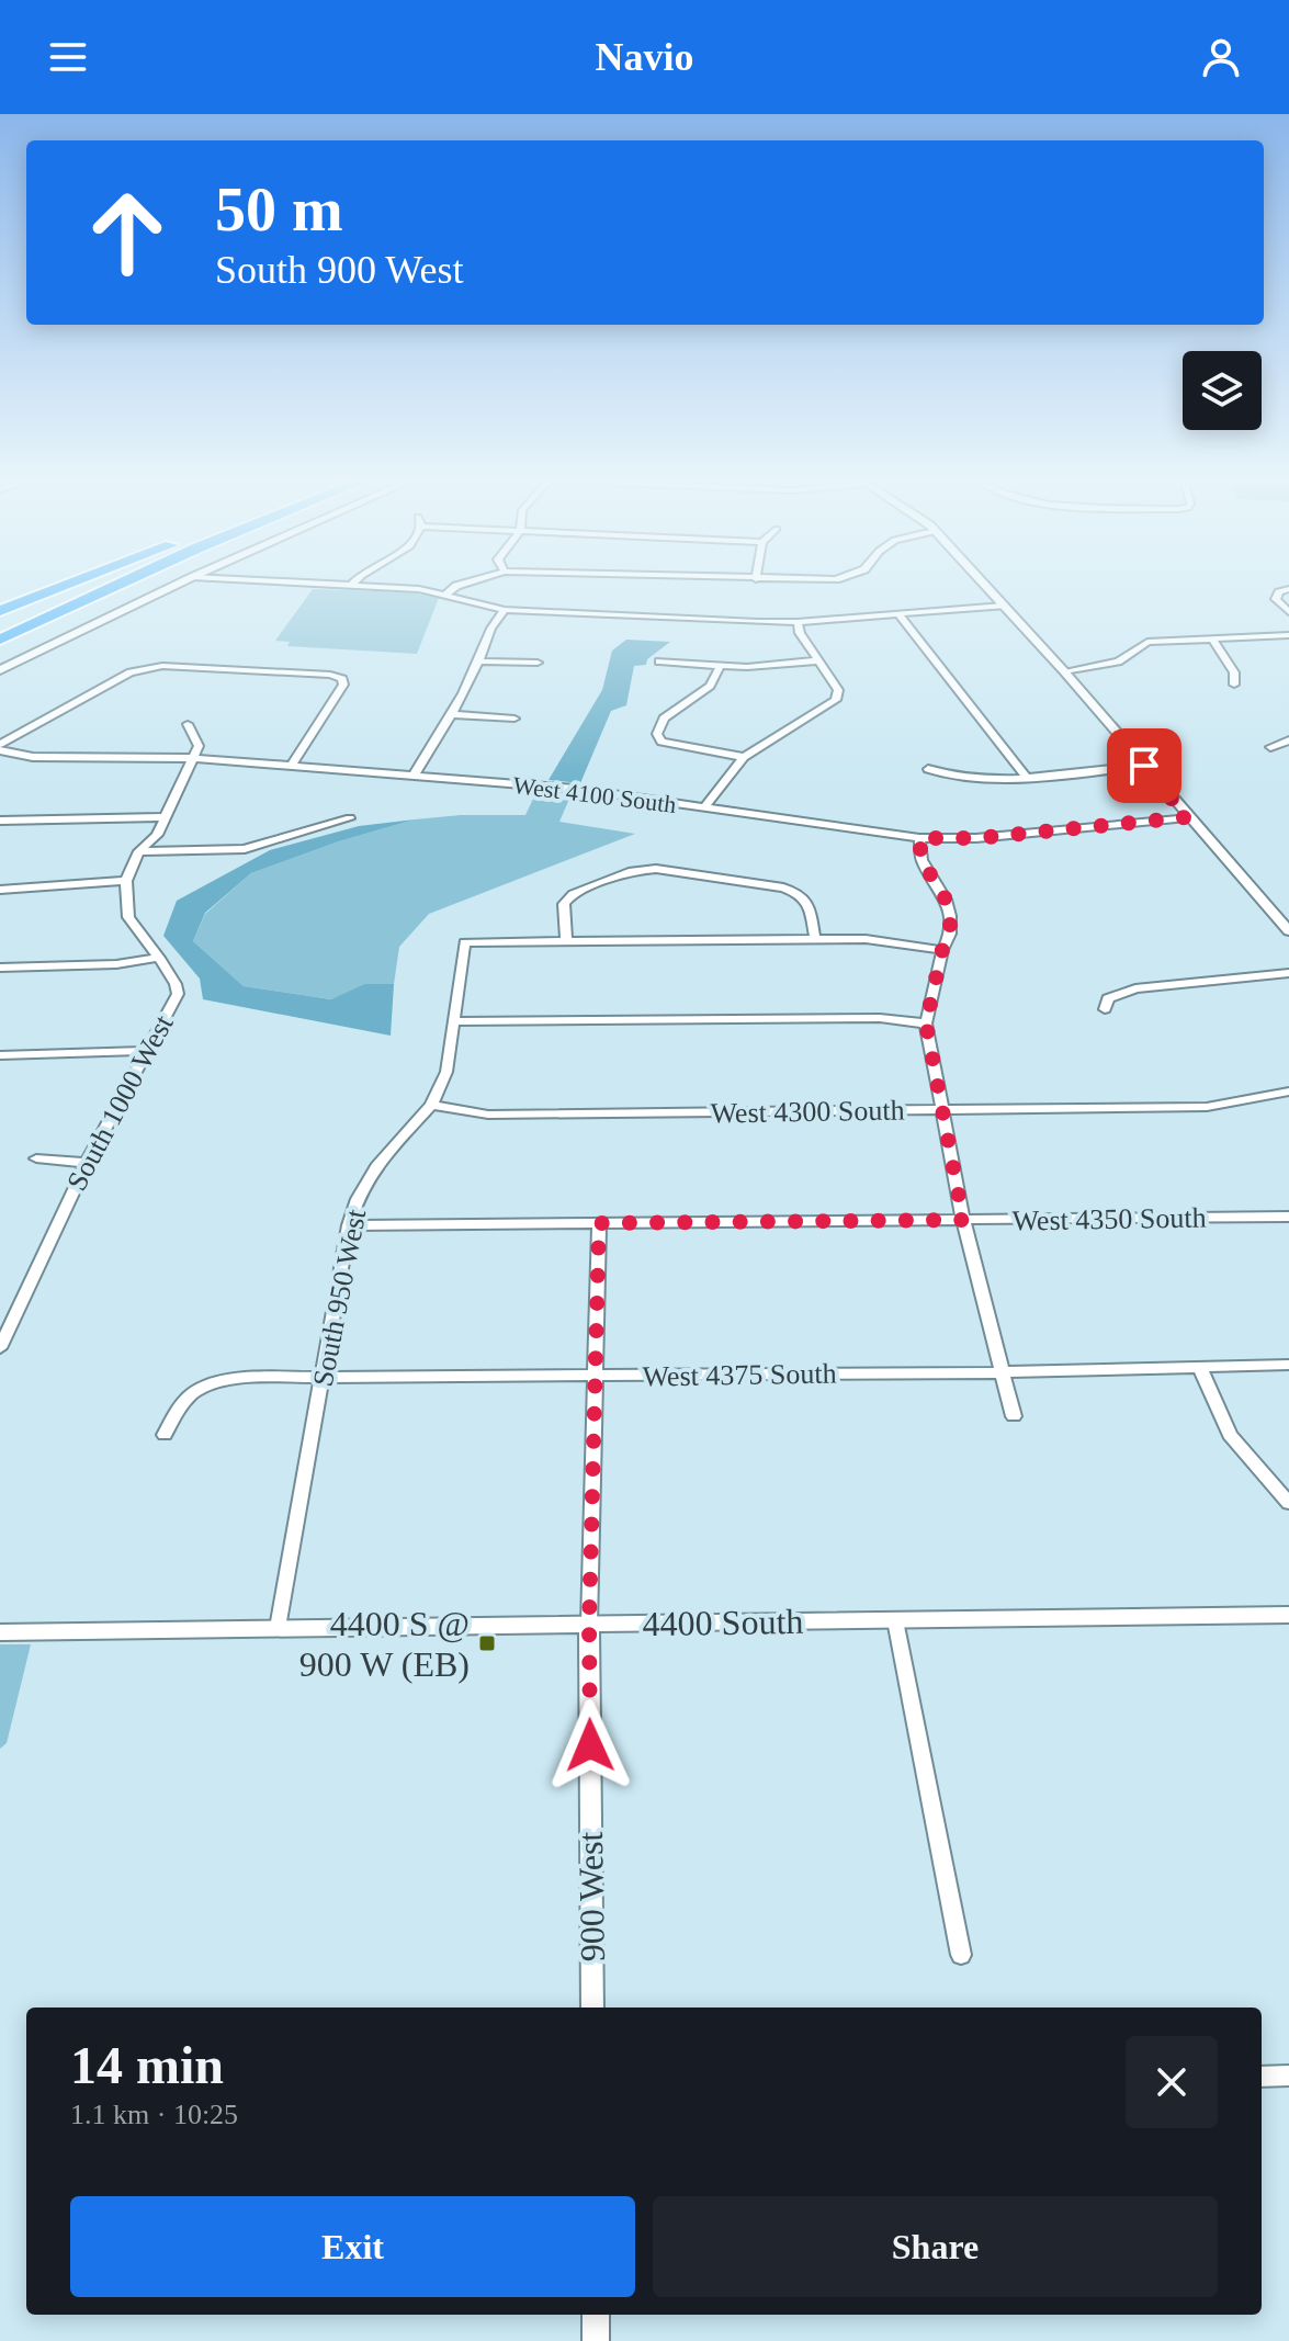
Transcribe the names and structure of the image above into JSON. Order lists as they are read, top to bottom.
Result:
{
  "streets": {
    "street": [
      "West 4100 South",
      "South 1000 West",
      "West 4300 South",
      "West 4350 South",
      "South 950 West",
      "West 4375 South",
      "4400 South",
      "900 West"
    ]
  },
  "crossings": [
    ["West 4300 South", "South 950 West"],
    ["West 4350 South", "South 950 West"],
    ["South 950 West", "West 4375 South"],
    ["South 950 West", "4400 South"],
    ["4400 South", "900 West"]
  ],
  "places": {
    "transit": ["4400 S @ 900 W (EB)"]
  },
  "page": {
    "header": "Navio",
    "turn": ["50 m", "South 900 West"],
    "heading": ["14 min", "1.1 km · 10:25"],
    "buttons": ["Exit", "Share"]
  }
}
